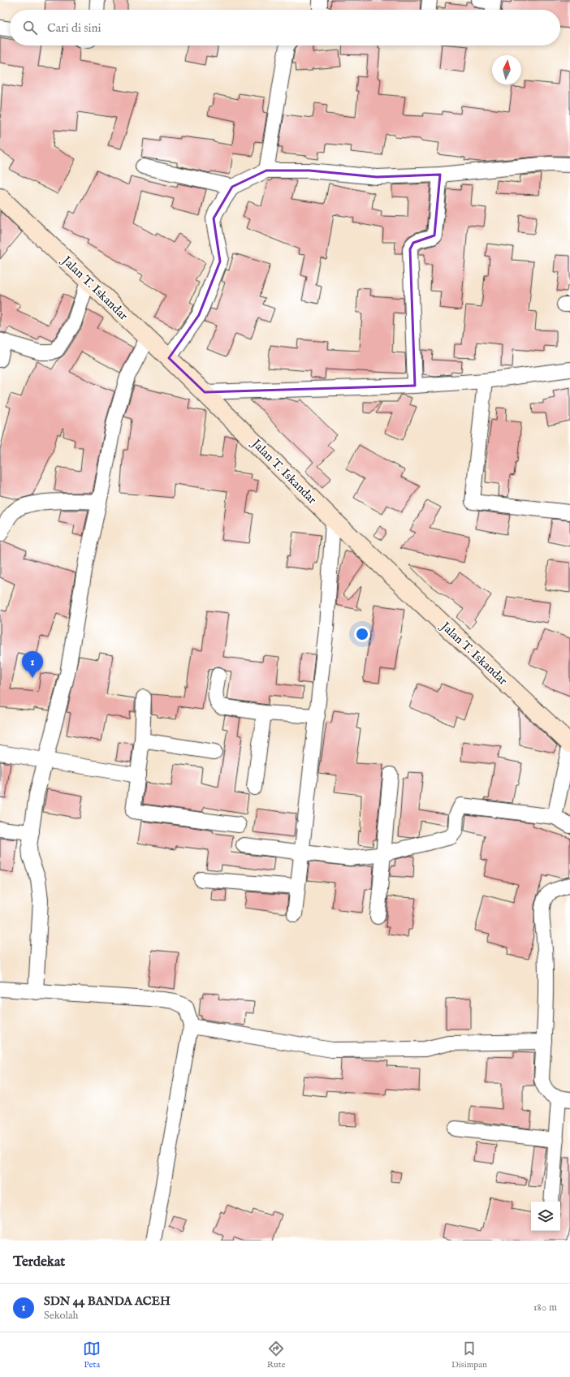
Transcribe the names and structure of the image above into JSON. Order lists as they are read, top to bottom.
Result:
{
  "streets": {
    "street": ["Jalan T. Iskandar"]
  },
  "north": "top",
  "page": {
    "search": "Cari di sini",
    "pins": "1",
    "heading": "Terdekat",
    "list": [
      {
        "mark": "1",
        "name": "SDN 44 BANDA ACEH",
        "note": "Sekolah",
        "value": "180 m"
      }
    ],
    "nav": ["Peta", "Rute", "Disimpan"]
  }
}
